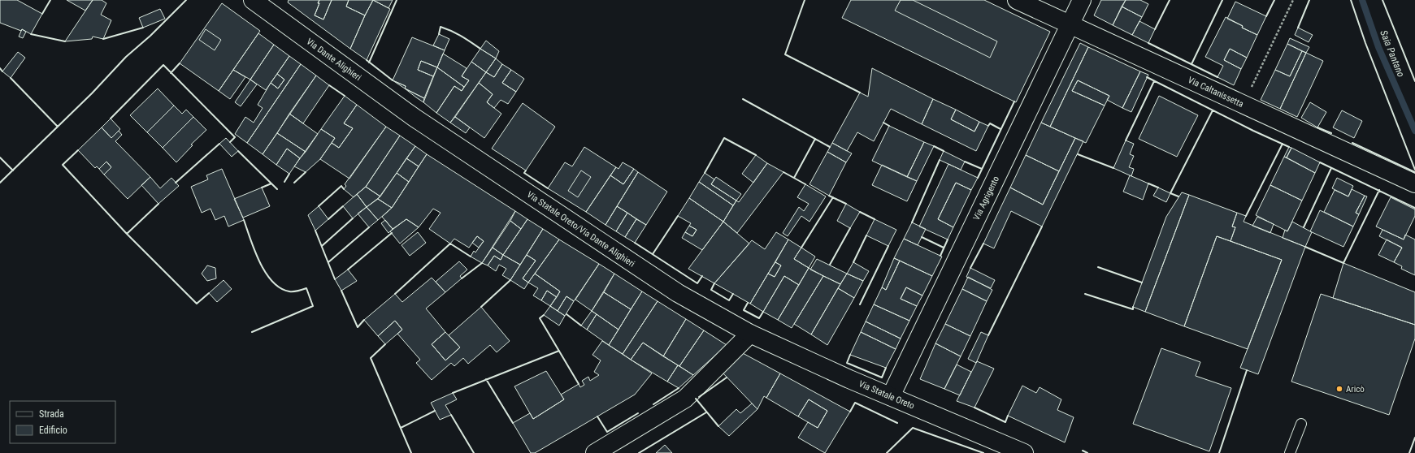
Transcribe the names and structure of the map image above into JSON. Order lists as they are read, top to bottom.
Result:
{
  "streets": {
    "street": [
      "Via Dante Alighieri",
      "Via Caltanissetta",
      "Via Agrigento",
      "Via Statale Oreto/Via Dante Alighieri",
      "Via Statale Oreto"
    ]
  },
  "crossings": [
    ["Via Dante Alighieri", "Via Statale Oreto/Via Dante Alighieri"],
    ["Via Caltanissetta", "Via Agrigento"],
    ["Via Agrigento", "Via Statale Oreto"],
    ["Via Statale Oreto/Via Dante Alighieri", "Via Statale Oreto"]
  ],
  "water": ["Saia Pantano"],
  "places": ["Aricò"],
  "legend": ["Strada", "Edificio"]
}
